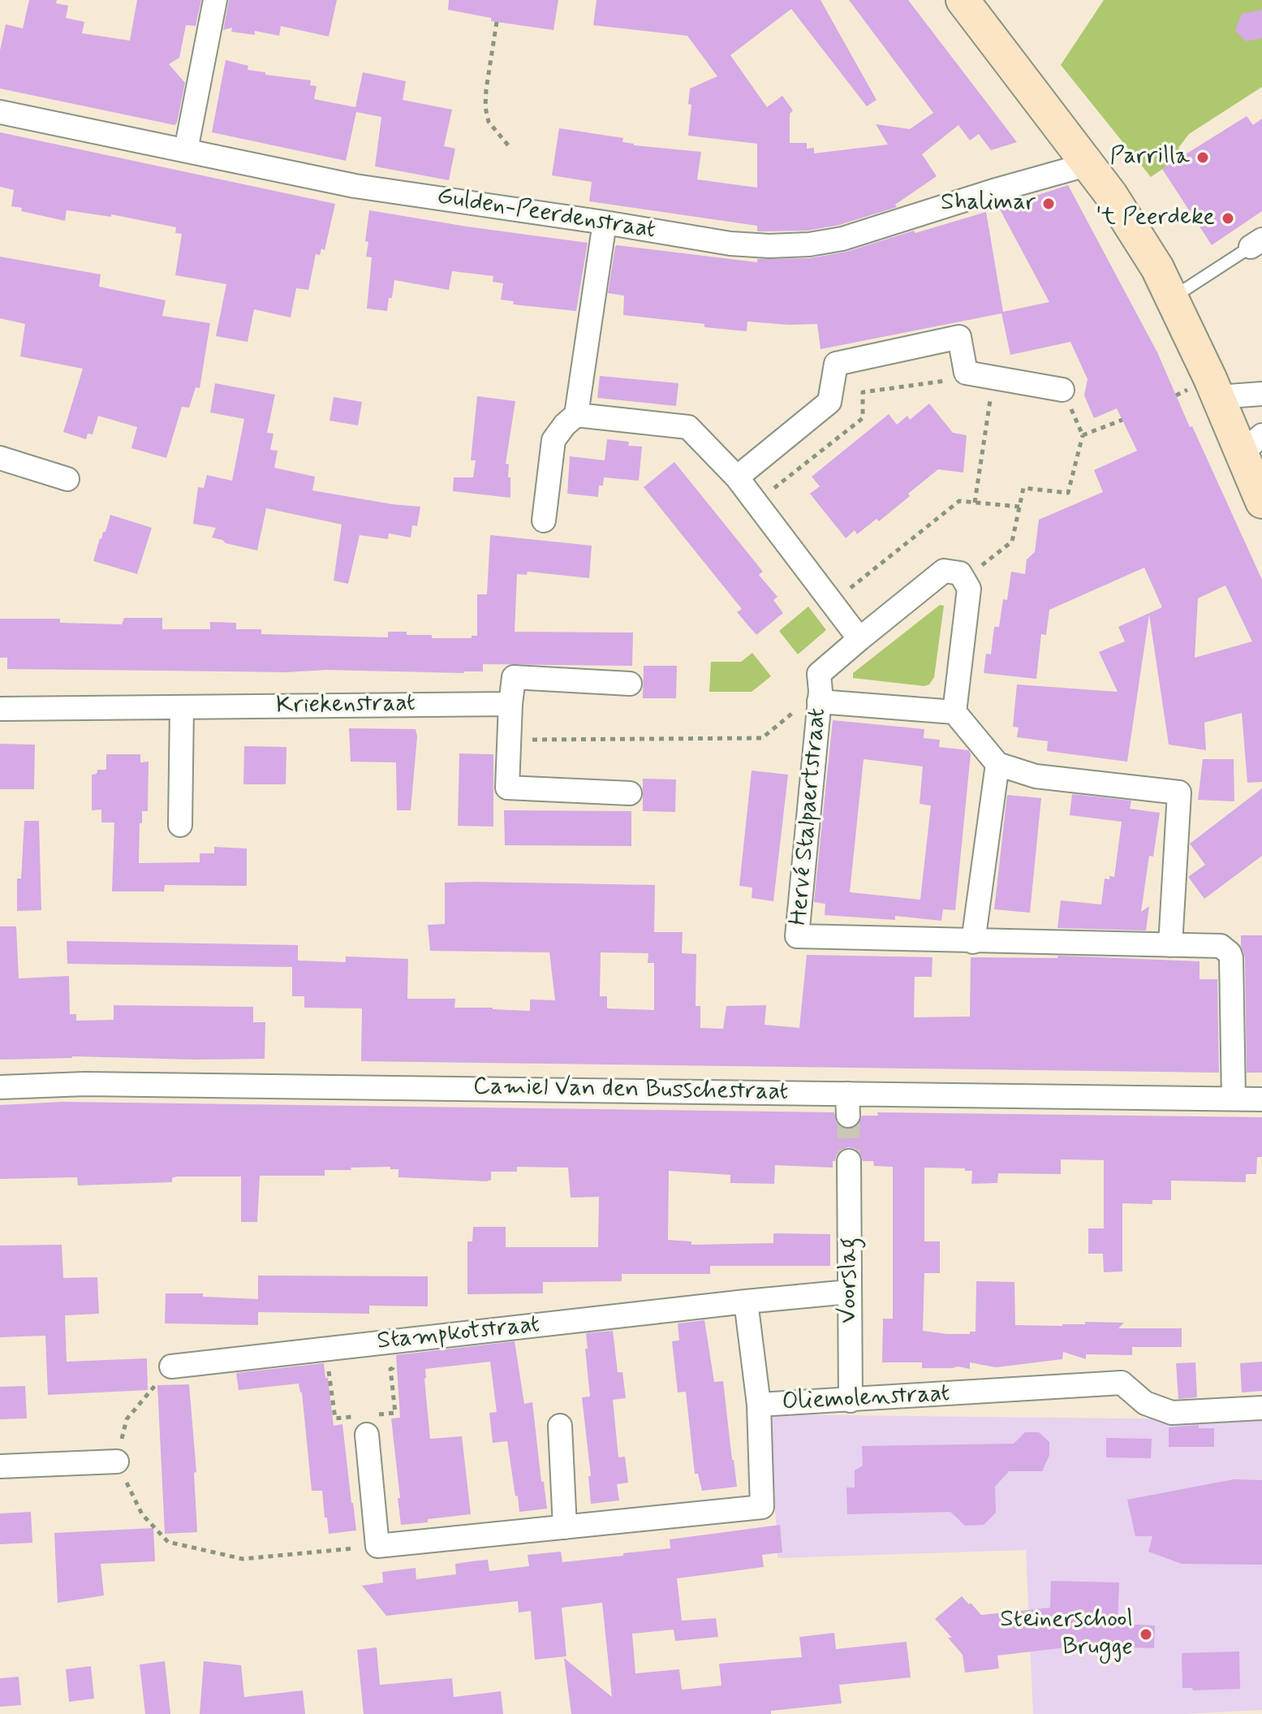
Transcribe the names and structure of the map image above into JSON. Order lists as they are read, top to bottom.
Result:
{
  "streets": {
    "street": [
      "Gulden-Peerdenstraat",
      "Kriekenstraat",
      "Hervé Stalpaertstraat",
      "Camiel Van den Busschestraat",
      "Voorslag",
      "Stampkotstraat",
      "Oliemolenstraat"
    ]
  },
  "crossings": [
    ["Hervé Stalpaertstraat", "Camiel Van den Busschestraat"],
    ["Voorslag", "Stampkotstraat"],
    ["Voorslag", "Oliemolenstraat"]
  ],
  "places": [
    "Parrilla",
    "Shalimar",
    "'t Peerdeke",
    "Steinerschool Brugge"
  ]
}
